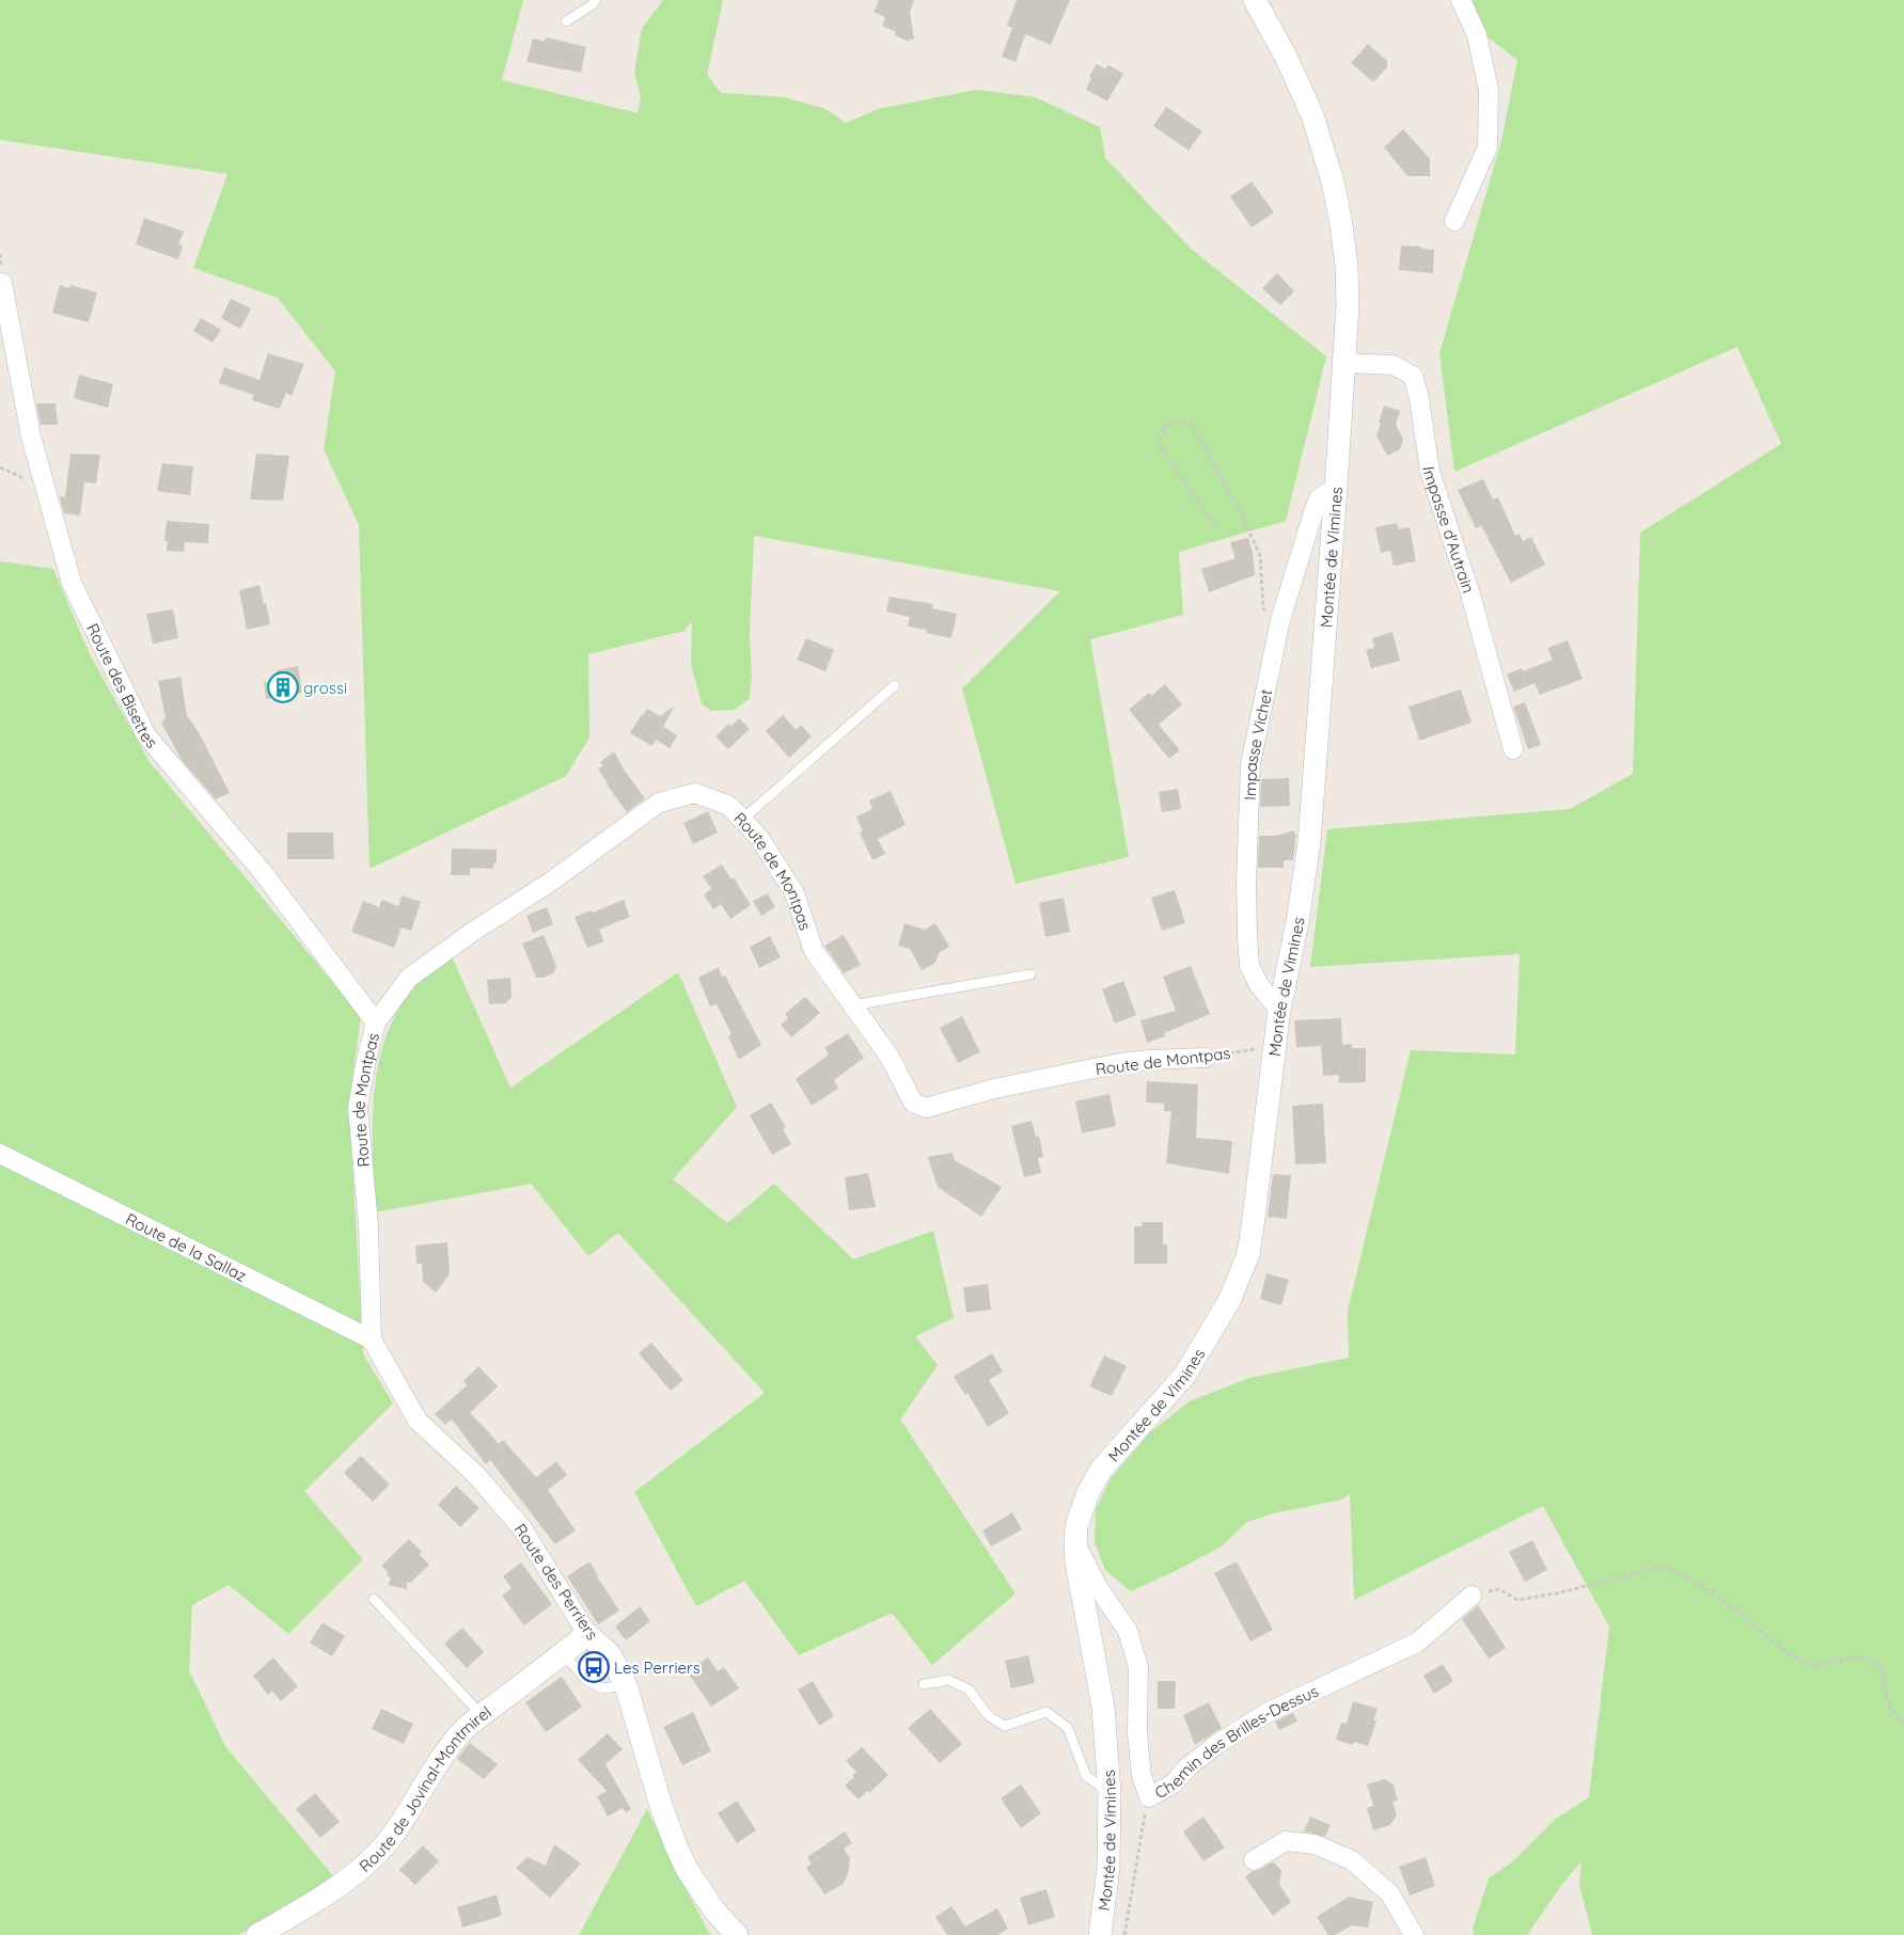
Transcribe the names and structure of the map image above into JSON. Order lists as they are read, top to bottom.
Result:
{
  "streets": {
    "street": [
      "Impasse d'Autrain",
      "Montée de Vimines",
      "Route des Bisettes",
      "Impasse Vichet",
      "Route de Montpas",
      "Route de la Sallaz",
      "Route des Perriers",
      "Chemin des Brilles-Dessus",
      "Route de Jovinal-Montmirel"
    ]
  },
  "crossings": [
    ["Impasse d'Autrain", "Montée de Vimines"],
    ["Montée de Vimines", "Impasse Vichet"],
    ["Montée de Vimines", "Route de Montpas"],
    ["Montée de Vimines", "Chemin des Brilles-Dessus"],
    ["Route des Bisettes", "Route de Montpas"],
    ["Route de Montpas", "Route de la Sallaz"],
    ["Route de Montpas", "Route des Perriers"],
    ["Route de la Sallaz", "Route des Perriers"],
    ["Route des Perriers", "Route de Jovinal-Montmirel"]
  ],
  "places": {
    "building": ["grossi"],
    "bus stop": ["Les Perriers"]
  }
}
